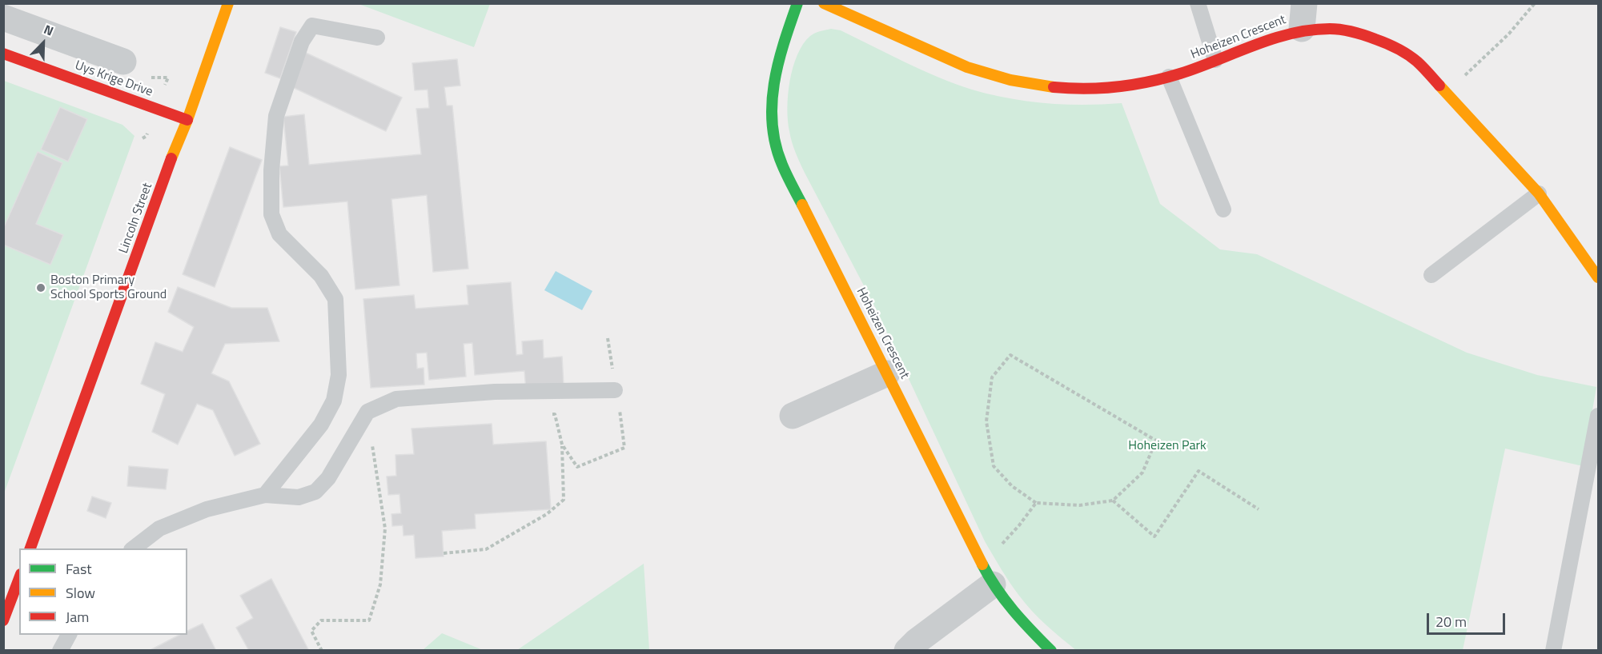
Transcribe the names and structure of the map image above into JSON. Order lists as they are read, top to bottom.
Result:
{
  "streets": {
    "street": ["Hoheizen Crescent", "Uys Krige Drive", "Lincoln Street"]
  },
  "crossings": [
    ["Uys Krige Drive", "Lincoln Street"]
  ],
  "parks": ["Hoheizen Park"],
  "places": ["Boston Primary School Sports Ground"],
  "legend": ["Fast", "Slow", "Jam"],
  "scale_bar": "20 m",
  "north": "top right"
}
